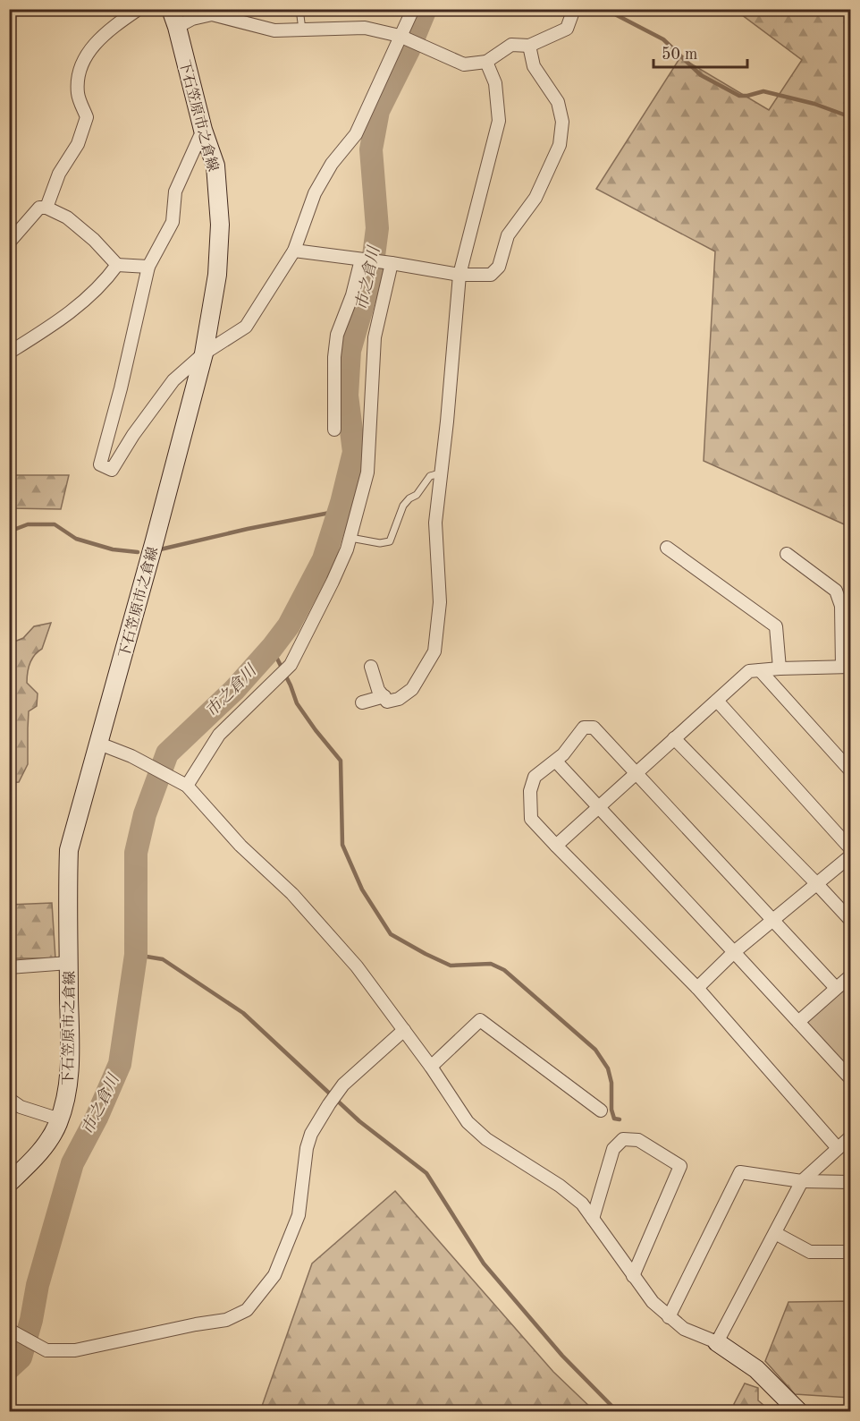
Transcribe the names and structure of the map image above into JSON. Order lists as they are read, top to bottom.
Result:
{
  "streets": {
    "main road": ["下石笠原市之倉線"]
  },
  "water": ["市之倉川"],
  "scale_bar": "50 m"
}
